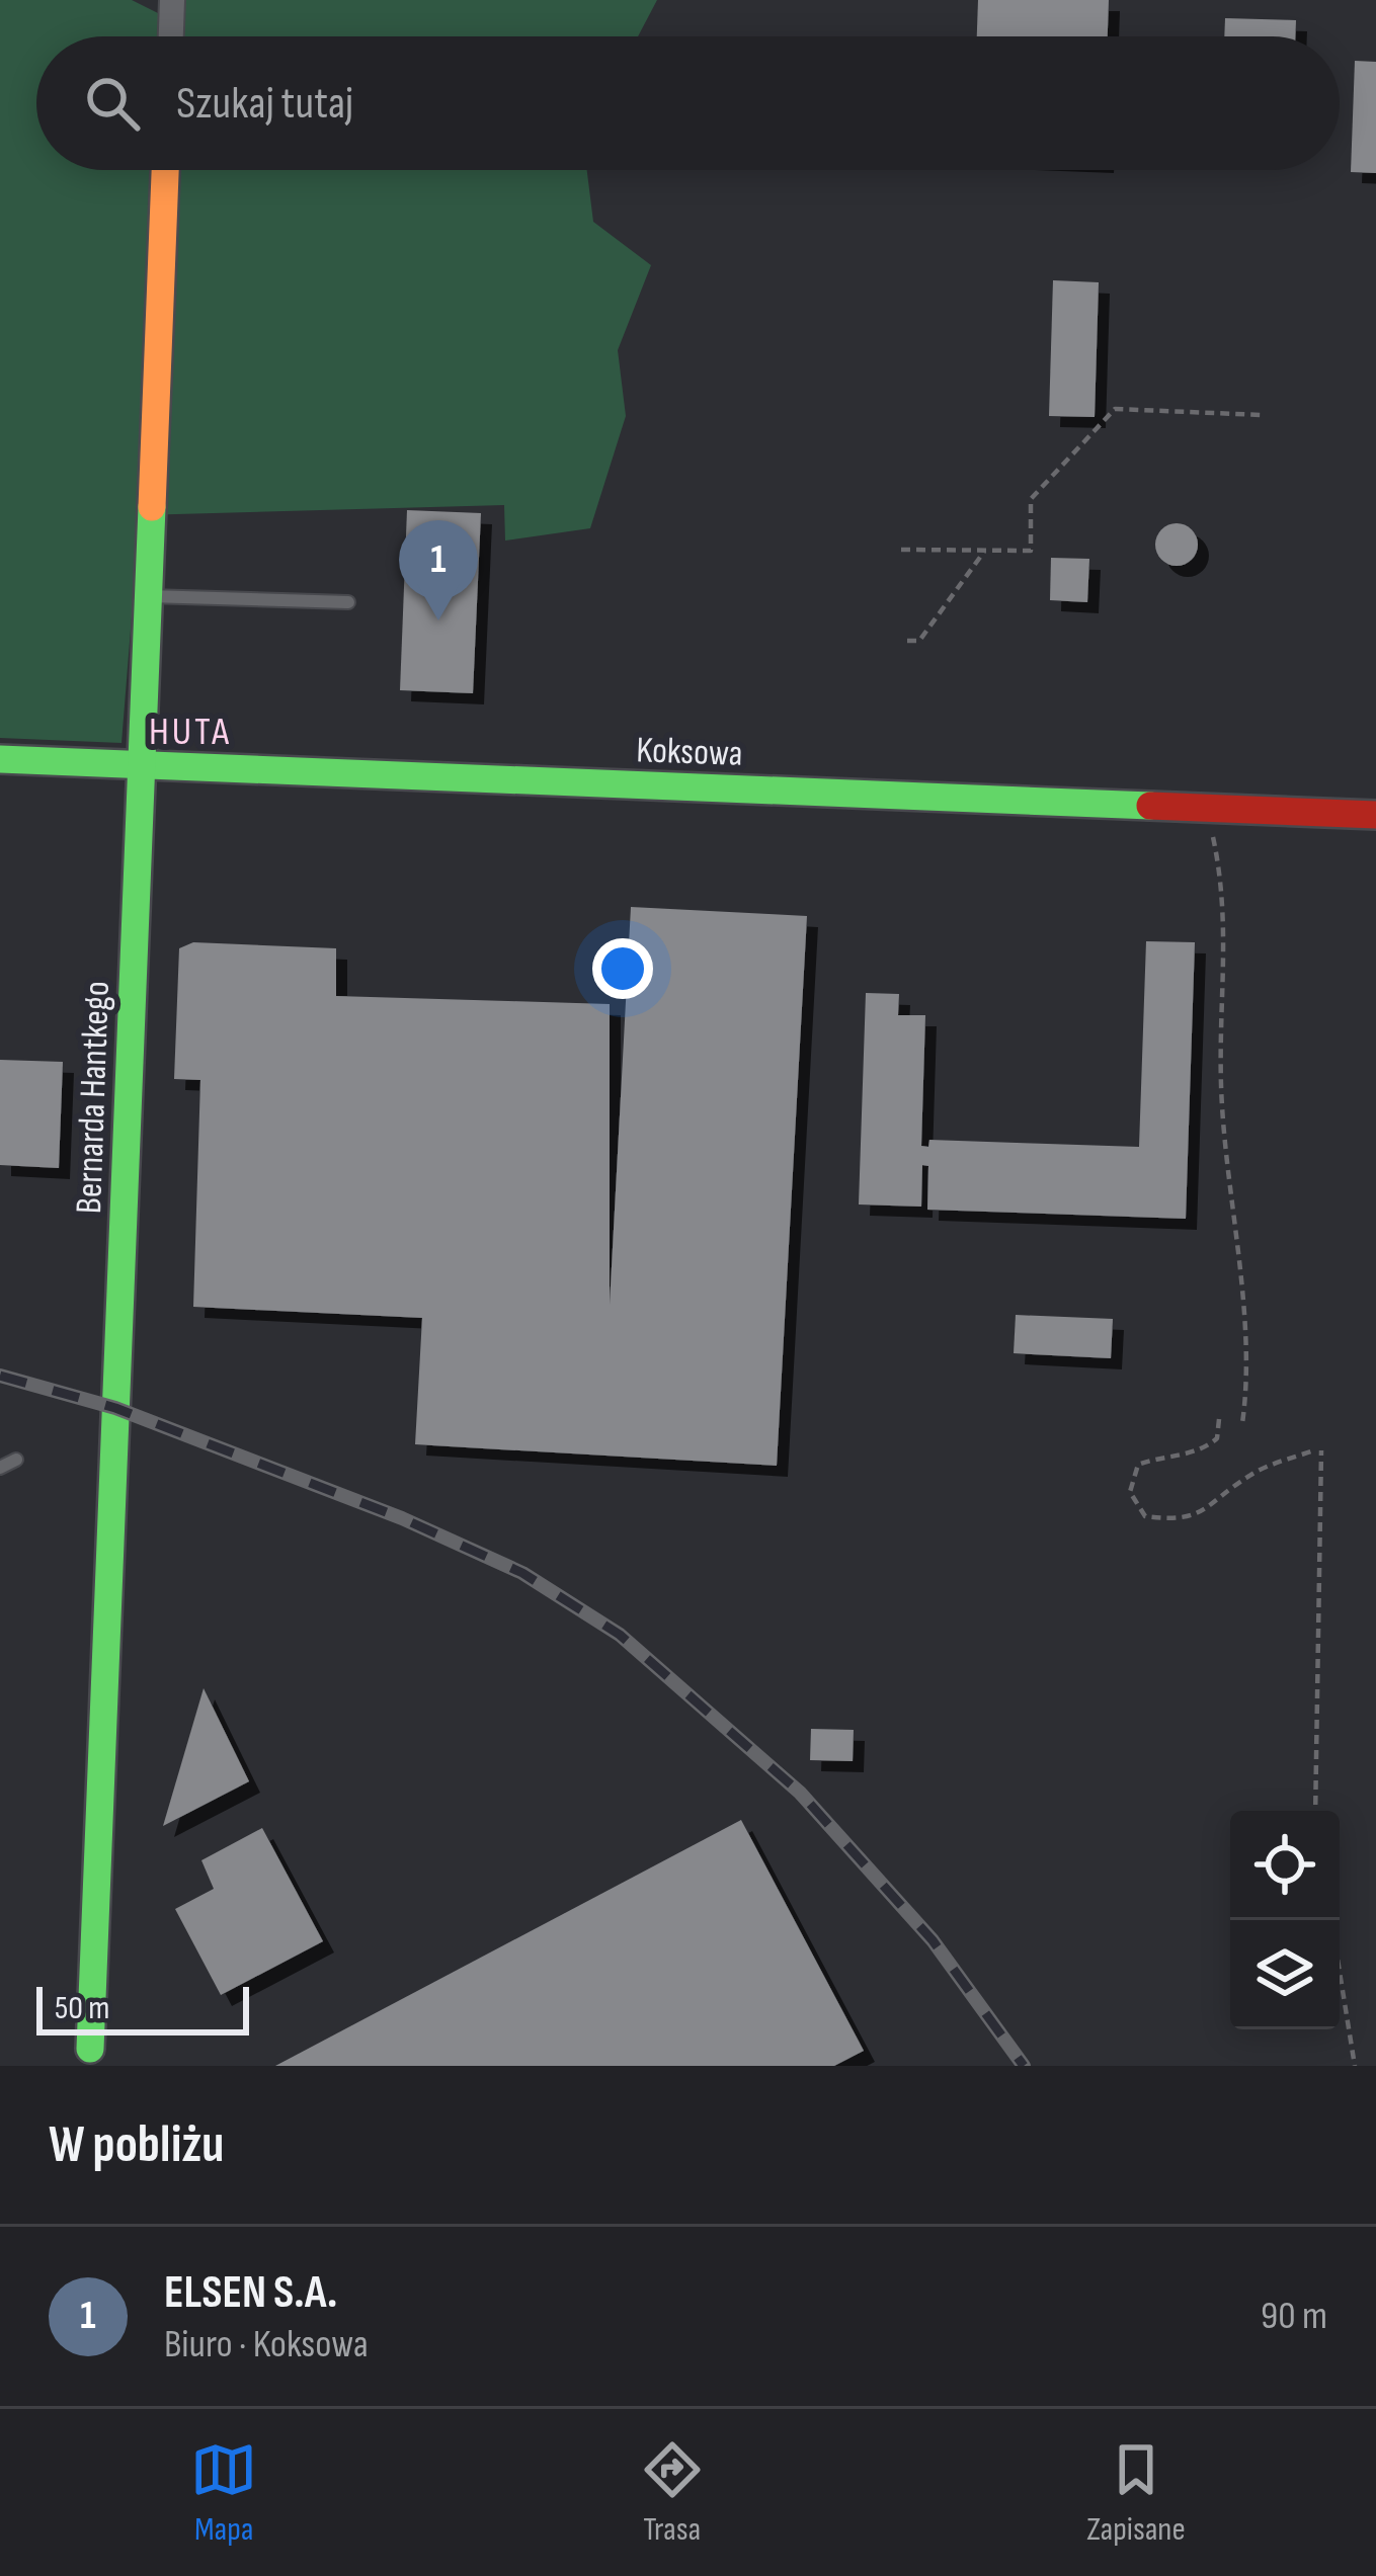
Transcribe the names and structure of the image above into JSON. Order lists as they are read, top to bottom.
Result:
{
  "streets": {
    "street": ["Koksowa", "Bernarda Hantkego"]
  },
  "crossings": [
    ["Koksowa", "Bernarda Hantkego"]
  ],
  "districts": ["HUTA"],
  "scale_bar": "50 m",
  "page": {
    "search": "Szukaj tutaj",
    "pins": "1",
    "scale": "50 m",
    "heading": "W pobliżu",
    "list": [
      {
        "mark": "1",
        "name": "ELSEN S.A.",
        "note": "Biuro · Koksowa",
        "value": "90 m"
      }
    ],
    "nav": ["Mapa", "Trasa", "Zapisane"]
  }
}
